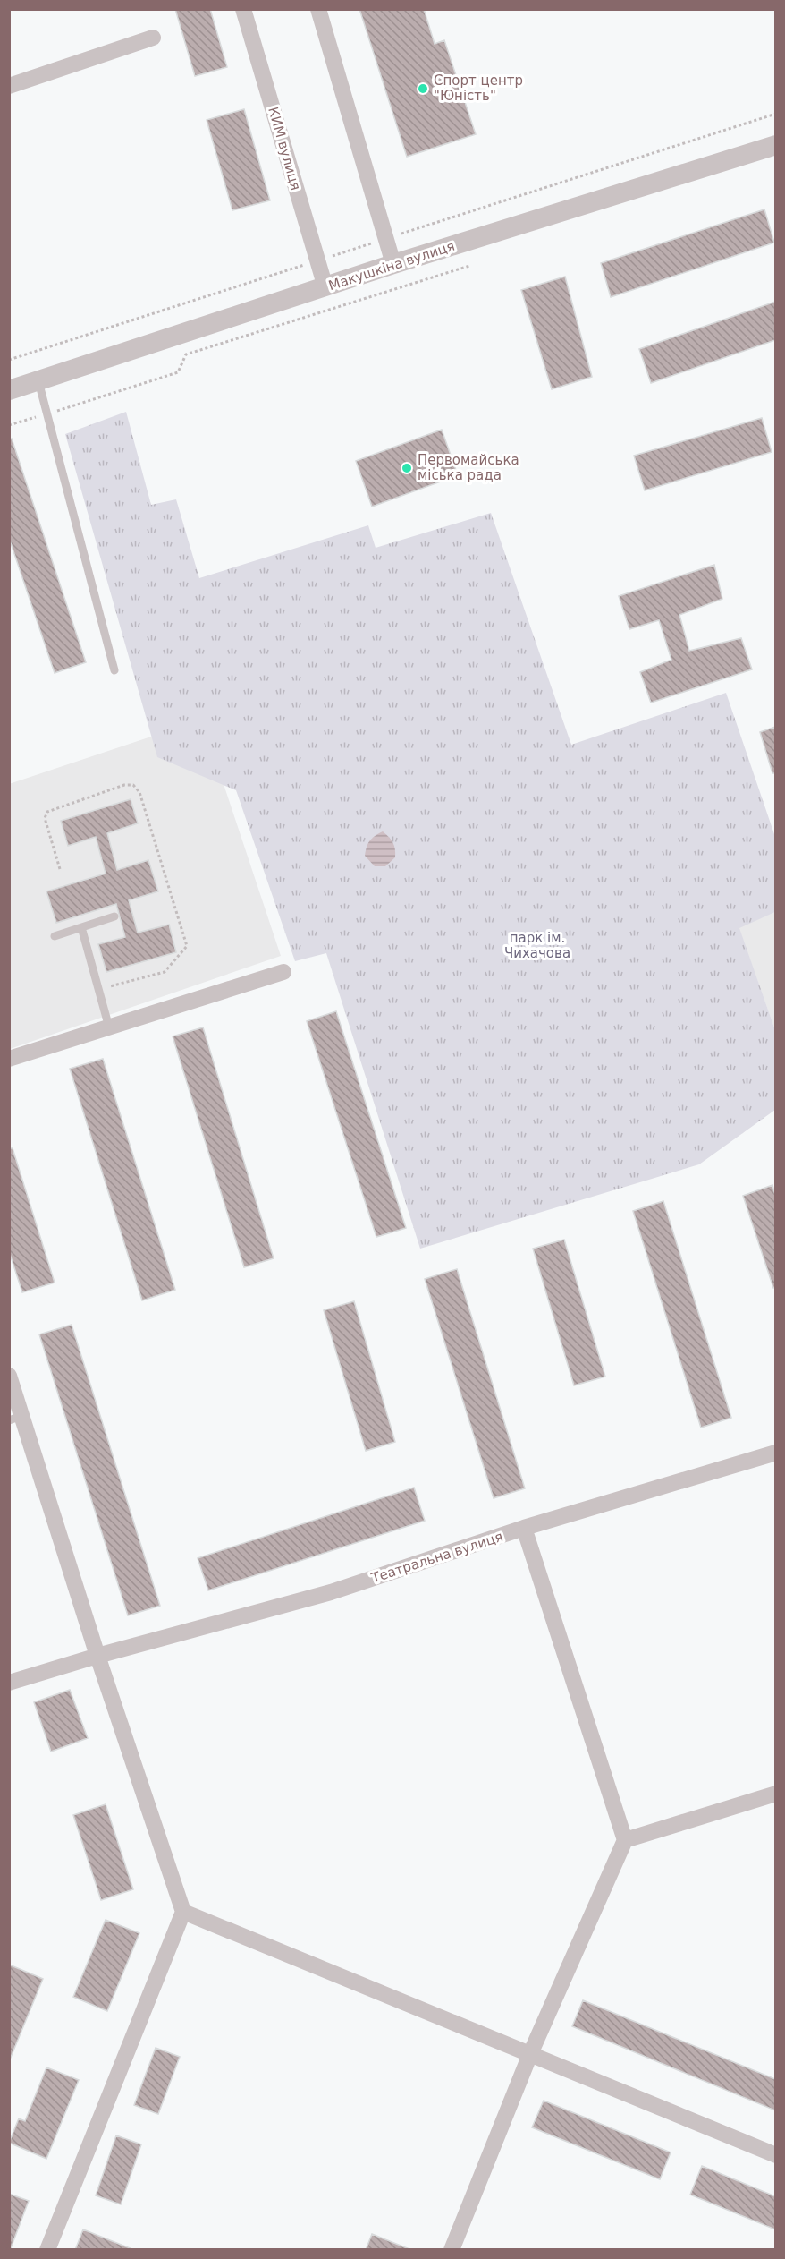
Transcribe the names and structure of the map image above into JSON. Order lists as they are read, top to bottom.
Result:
{
  "streets": {
    "street": ["КИМ вулиця", "Макушкіна вулиця", "Театральна вулиця"]
  },
  "crossings": [
    ["КИМ вулиця", "Макушкіна вулиця"]
  ],
  "parks": ["парк ім. Чихачова"],
  "places": ["Спорт центр \"Юність\"", "Первомайська міська рада"]
}
